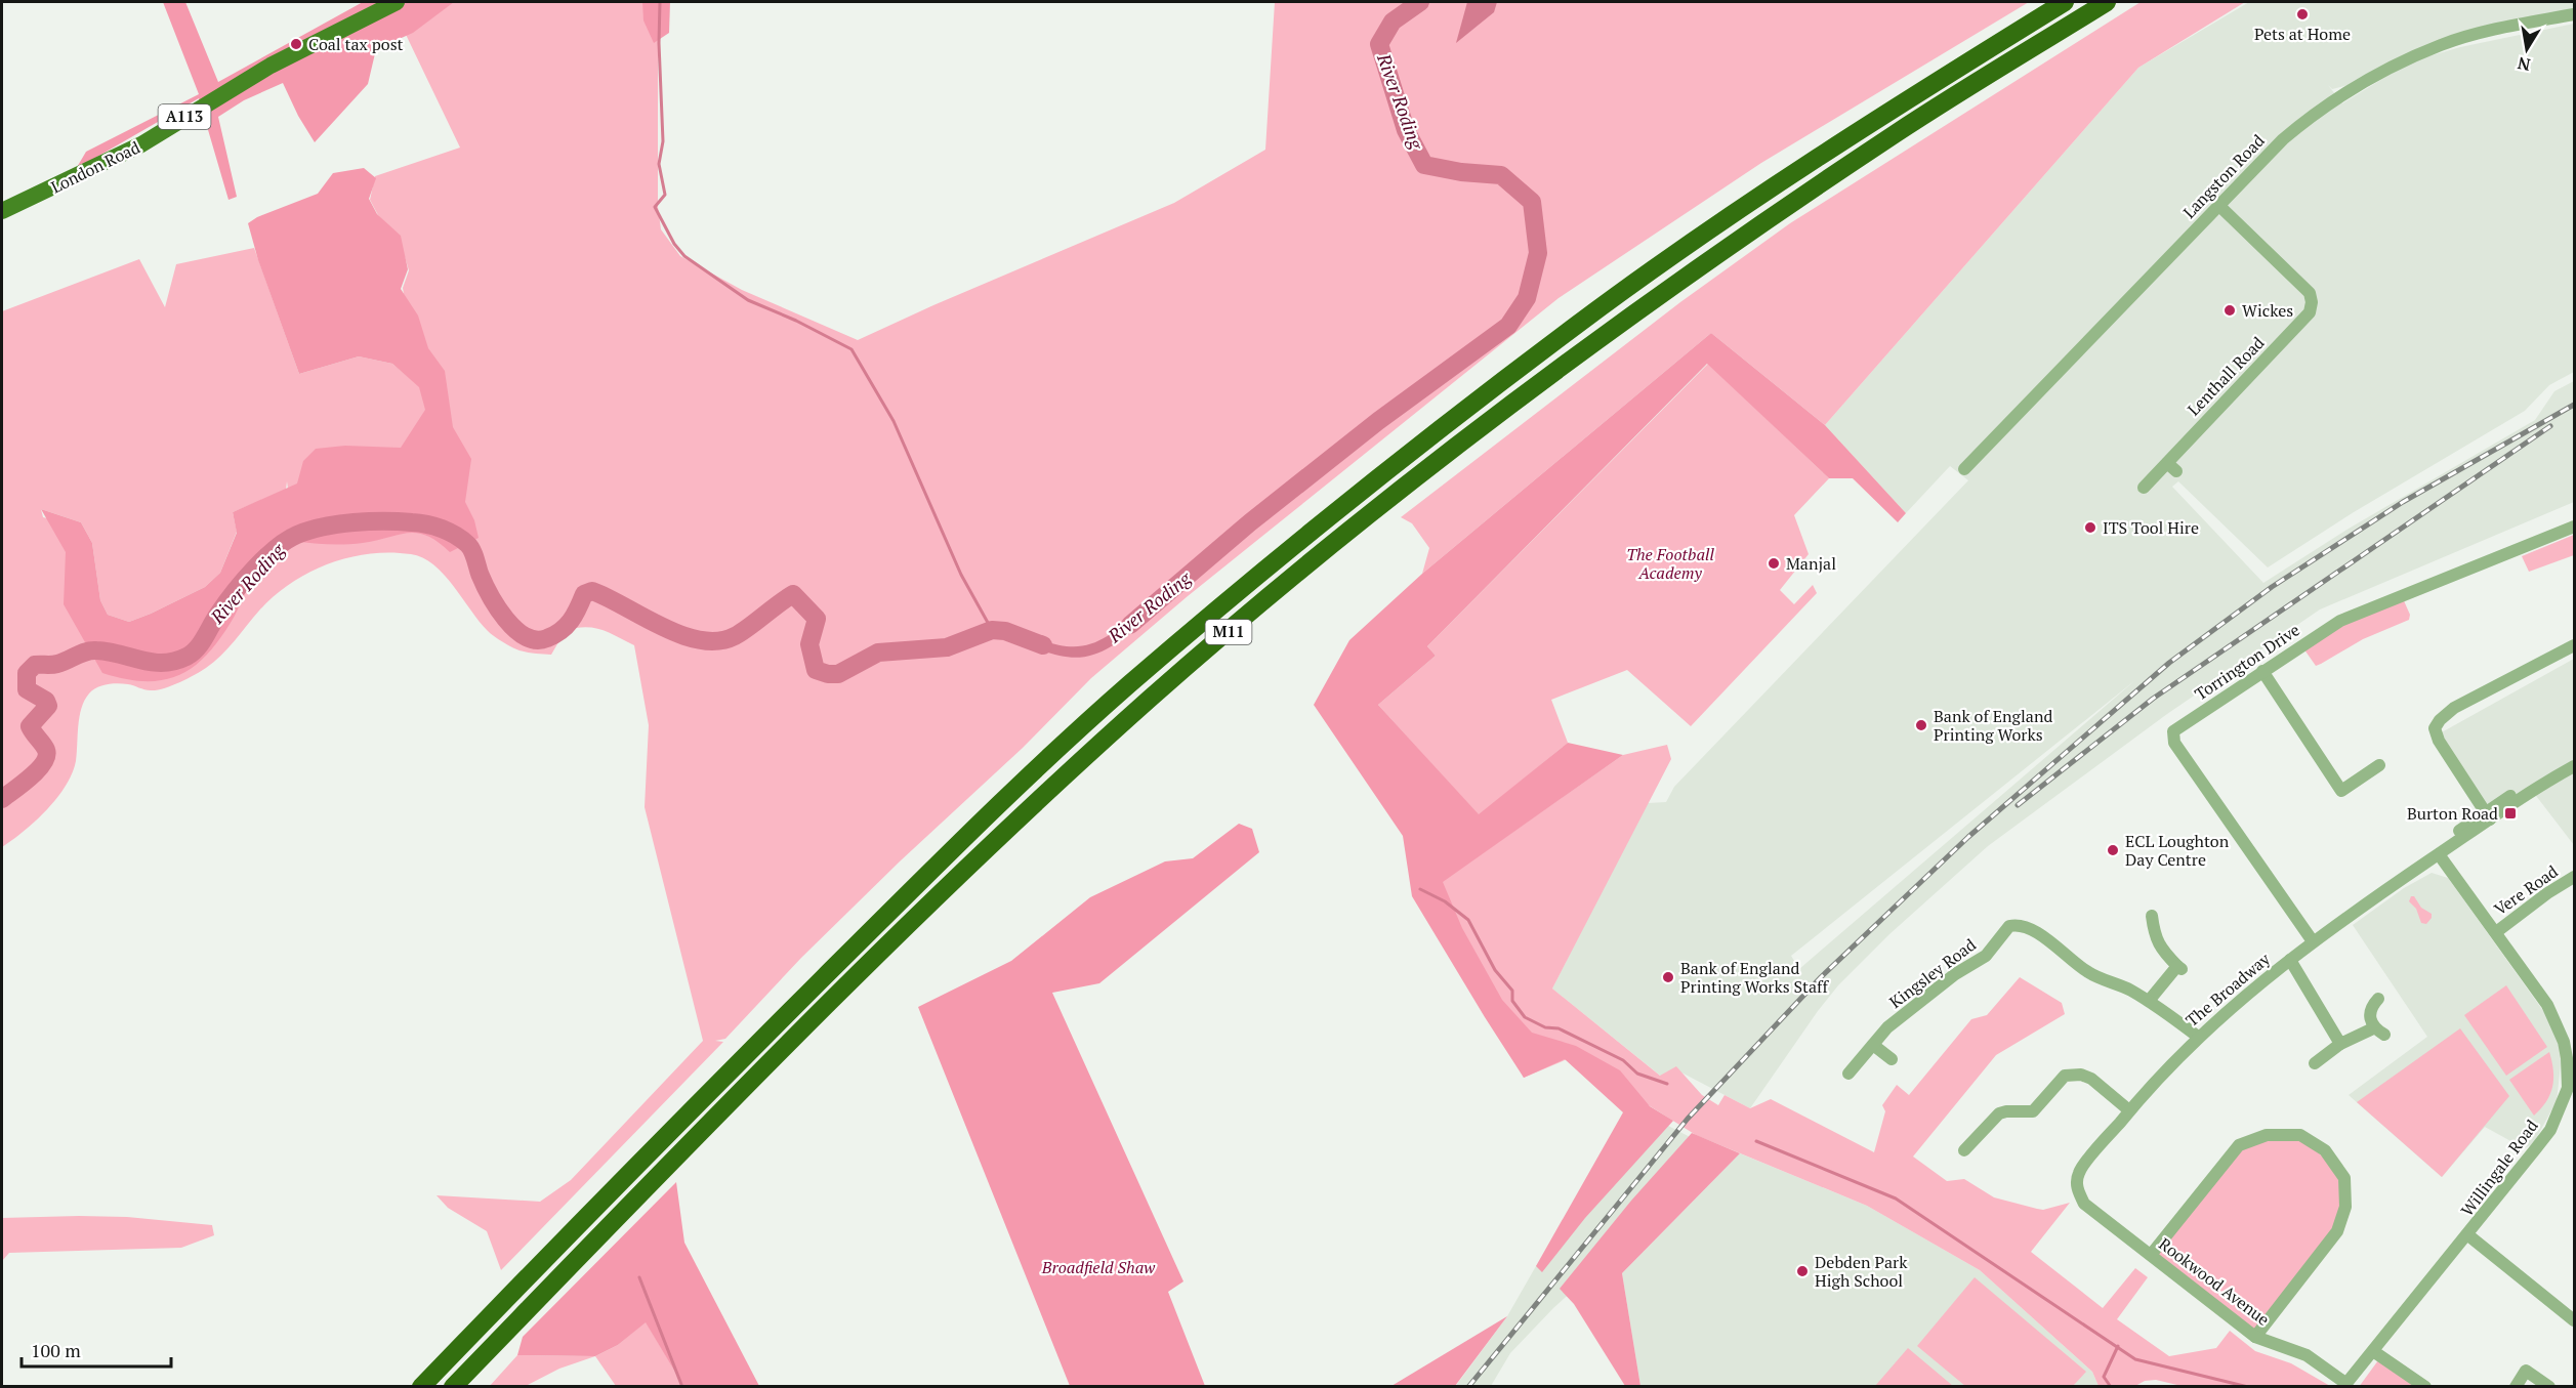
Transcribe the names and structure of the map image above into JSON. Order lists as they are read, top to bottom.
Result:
{
  "streets": {
    "highway": ["M11"],
    "main road": ["A113", "London Road"],
    "street": [
      "Langston Road",
      "Lenthall Road",
      "Torrington Drive",
      "Vere Road",
      "Kingsley Road",
      "The Broadway",
      "Willingale Road",
      "Rookwood Avenue"
    ]
  },
  "crossings": [
    ["Langston Road", "Lenthall Road"],
    ["Torrington Drive", "The Broadway"],
    ["Vere Road", "Willingale Road"],
    ["Kingsley Road", "The Broadway"],
    ["The Broadway", "Willingale Road"],
    ["The Broadway", "Rookwood Avenue"],
    ["Willingale Road", "Rookwood Avenue"]
  ],
  "water": ["River Roding"],
  "parks": ["The Football Academy", "Broadfield Shaw"],
  "places": {
    "other": [
      "Pets at Home",
      "Coal tax post",
      "Wickes",
      "ITS Tool Hire",
      "Manjal",
      "Bank of England Printing Works",
      "ECL Loughton Day Centre",
      "Bank of England Printing Works Staff",
      "Debden Park High School"
    ],
    "transit": ["Burton Road"]
  },
  "scale_bar": "100 m",
  "north": "bottom"
}
